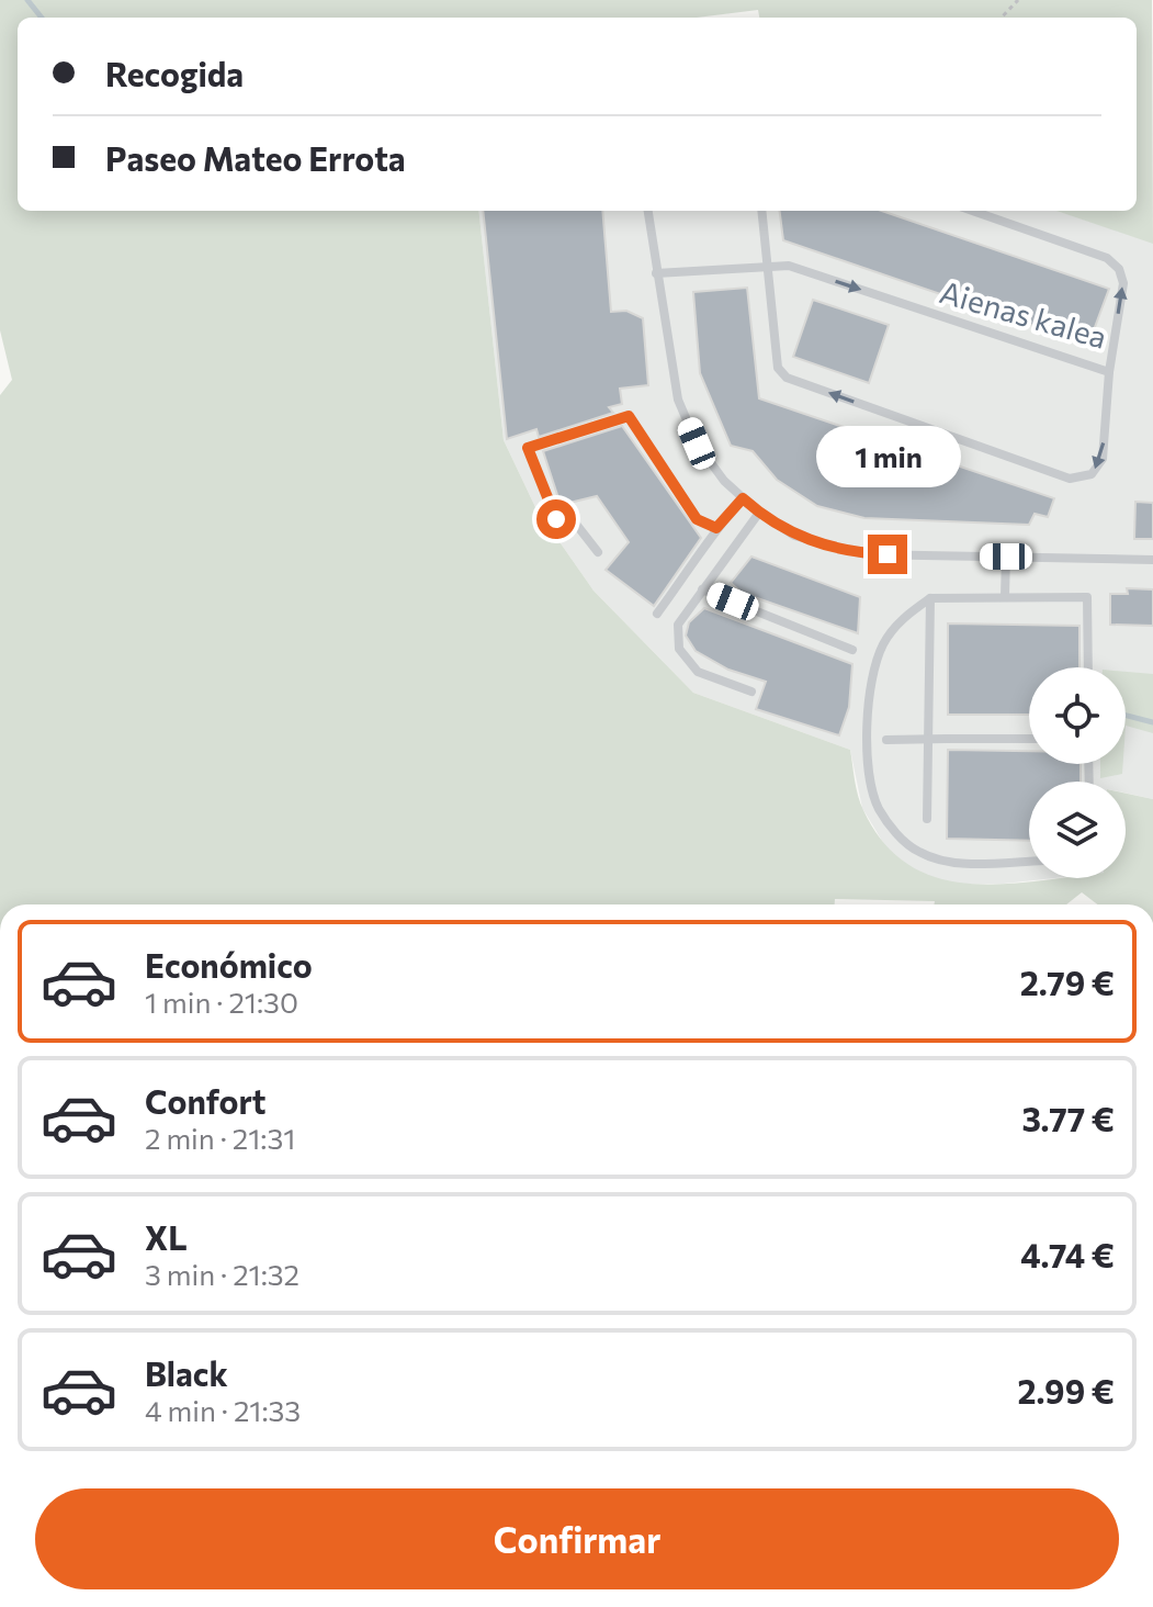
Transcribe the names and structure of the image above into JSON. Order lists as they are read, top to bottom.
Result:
{
  "streets": {
    "lane": ["Aienas kalea"]
  },
  "page": {
    "banner": ["Recogida", "Paseo Mateo Errota"],
    "bubble": "1 min",
    "list": [
      {
        "name": "Económico",
        "note": "1 min · 21:30",
        "value": "2.79 €"
      },
      {
        "name": "Confort",
        "note": "2 min · 21:31",
        "value": "3.77 €"
      },
      {
        "name": "XL",
        "note": "3 min · 21:32",
        "value": "4.74 €"
      },
      {
        "name": "Black",
        "note": "4 min · 21:33",
        "value": "2.99 €"
      }
    ],
    "buttons": "Confirmar"
  }
}
